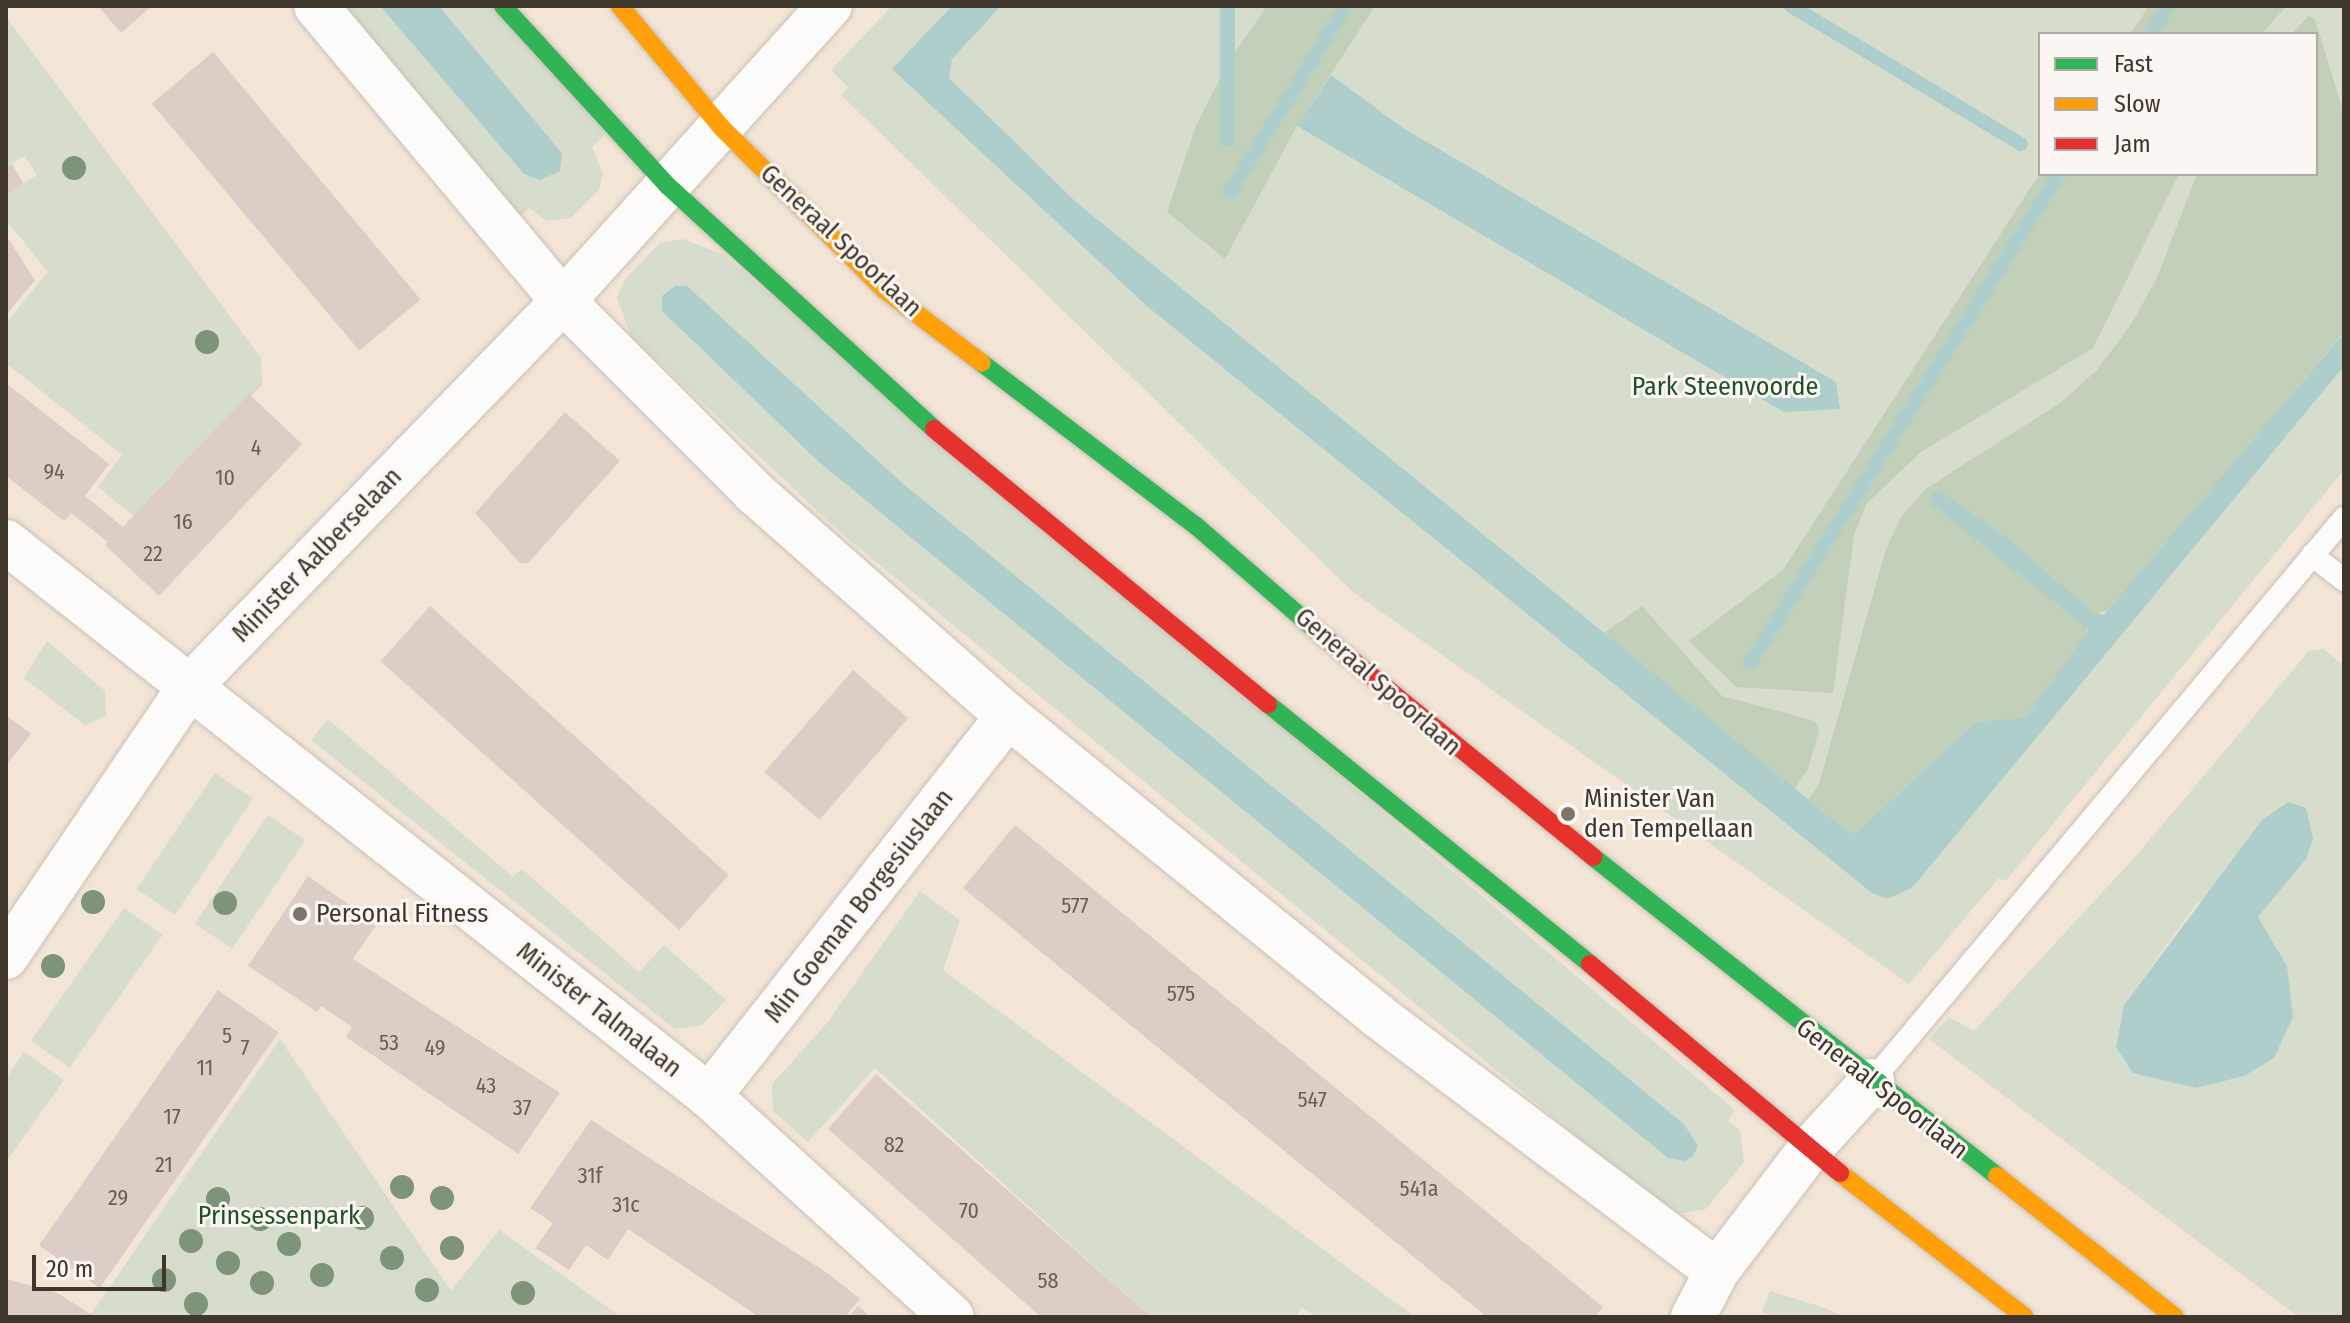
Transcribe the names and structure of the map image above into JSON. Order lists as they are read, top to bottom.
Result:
{
  "streets": {
    "street": [
      "Generaal Spoorlaan",
      "Minister Aalberselaan",
      "Min Goeman Borgesiuslaan",
      "Minister Talmalaan"
    ]
  },
  "crossings": [
    ["Generaal Spoorlaan", "Minister Aalberselaan"],
    ["Minister Aalberselaan", "Minister Talmalaan"],
    ["Min Goeman Borgesiuslaan", "Minister Talmalaan"]
  ],
  "parks": ["Park Steenvoorde", "Prinsessenpark"],
  "places": ["Minister Van den Tempellaan", "Personal Fitness"],
  "house_numbers": [
    "4",
    "94",
    "10",
    "16",
    "22",
    "577",
    "575",
    "5",
    "53",
    "7",
    "49",
    "11",
    "43",
    "547",
    "37",
    "17",
    "82",
    "21",
    "31f",
    "541a",
    "29",
    "31c",
    "70",
    "58"
  ],
  "legend": ["Fast", "Slow", "Jam"],
  "scale_bar": "20 m"
}
